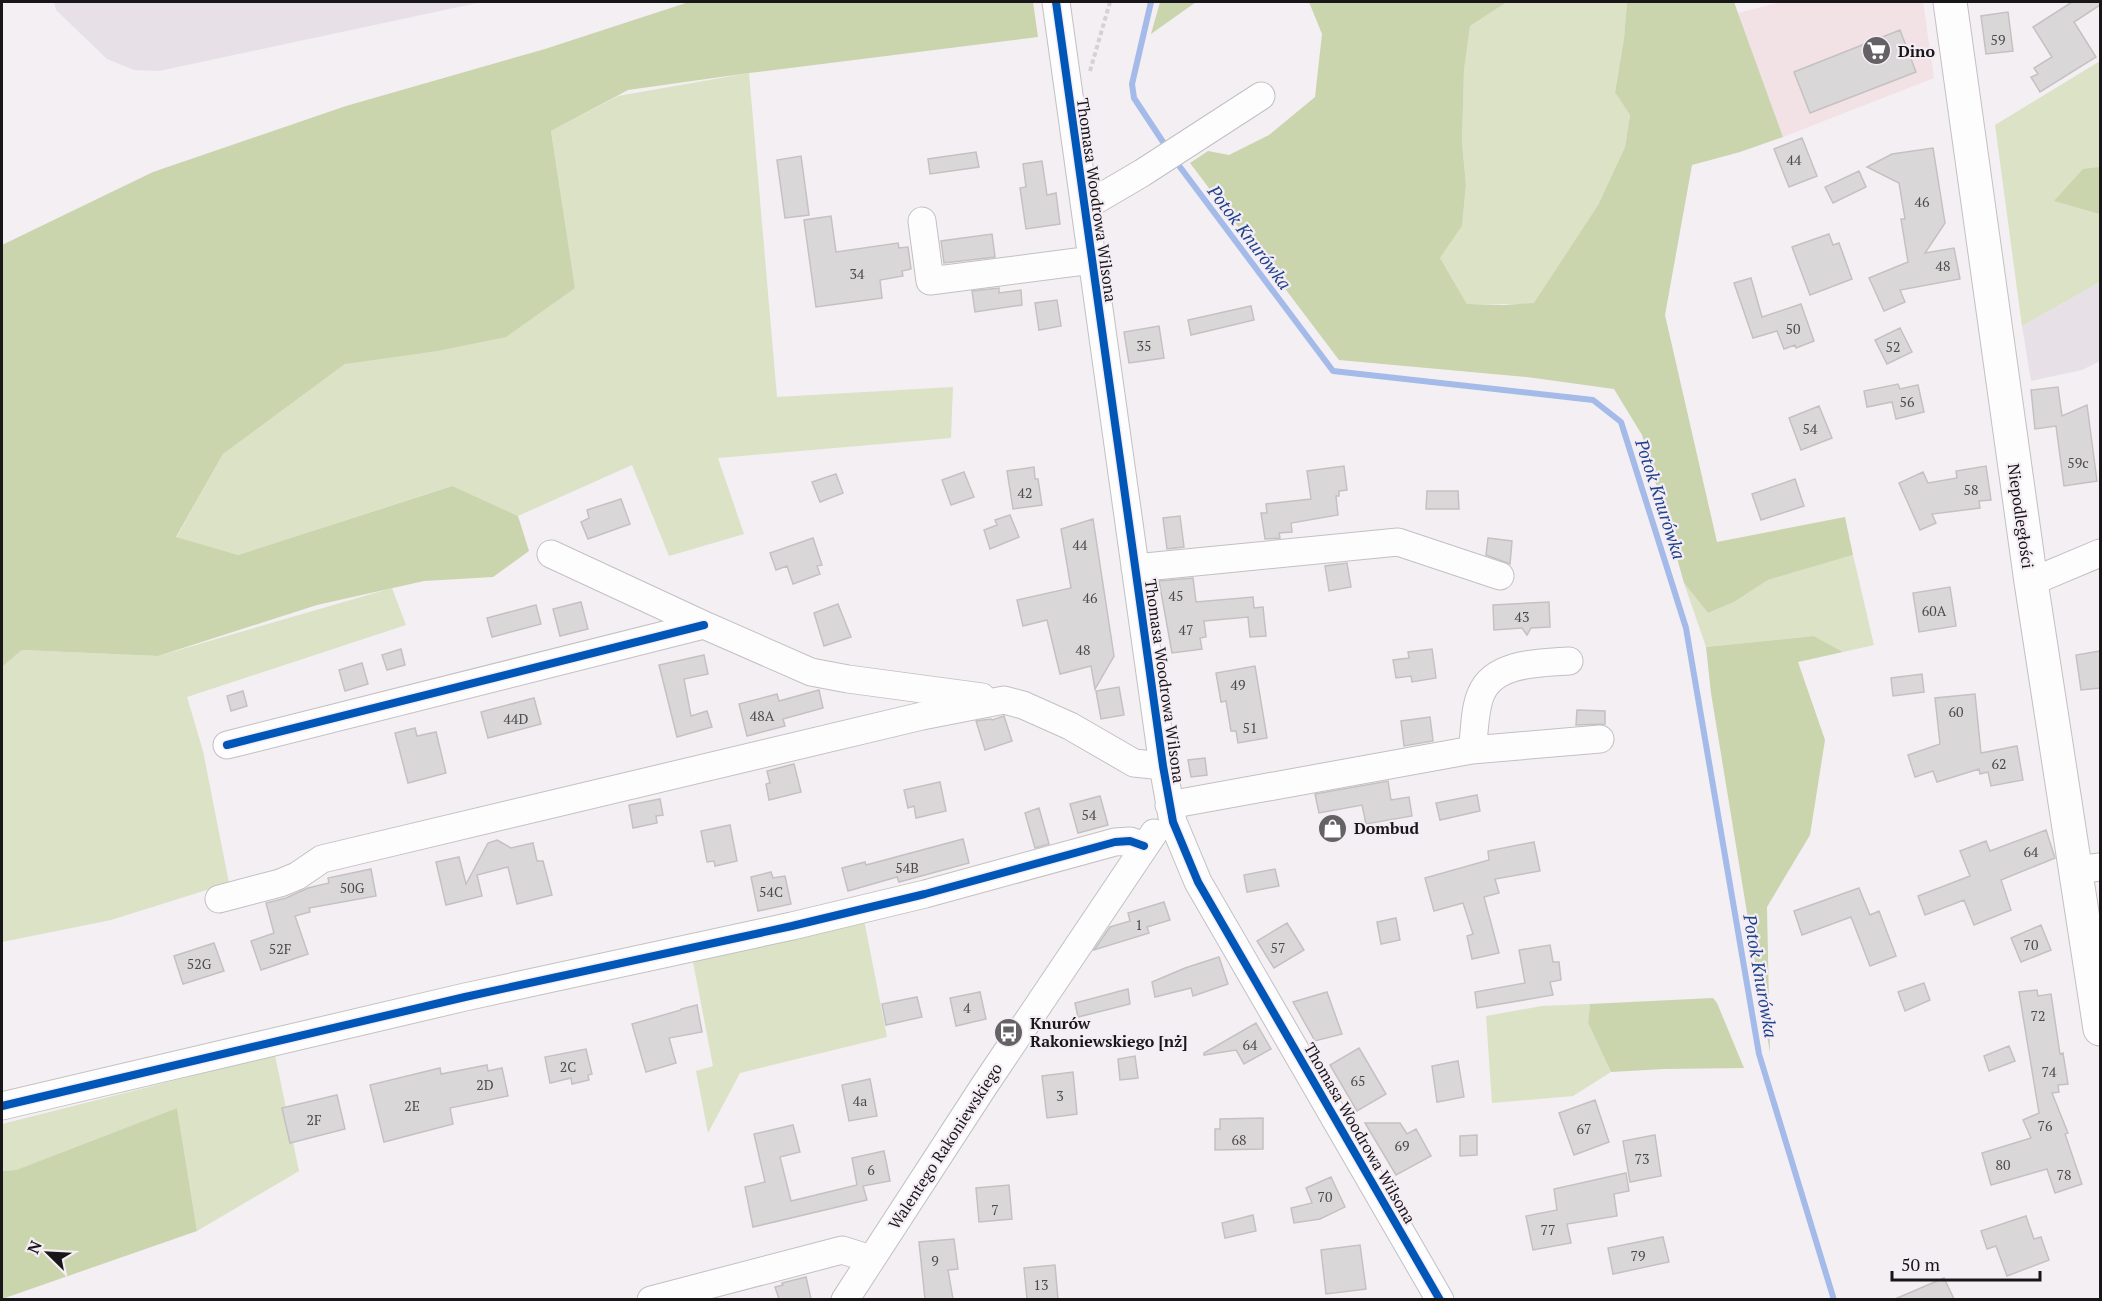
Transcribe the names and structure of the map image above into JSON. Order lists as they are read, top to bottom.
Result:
{
  "streets": {
    "main road": ["Niepodległości"],
    "street": ["Thomasa Woodrowa Wilsona", "Walentego Rakoniewskiego"]
  },
  "crossings": [
    ["Thomasa Woodrowa Wilsona", "Walentego Rakoniewskiego"]
  ],
  "water": ["Potok Knurówka"],
  "places": {
    "supermarket": ["Dino"],
    "shop": ["Dombud"],
    "bus stop": ["Knurów Rakoniewskiego [nż]"]
  },
  "house_numbers": [
    "59",
    "44",
    "46",
    "48",
    "34",
    "50",
    "35",
    "52",
    "56",
    "54",
    "59c",
    "58",
    "42",
    "44",
    "45",
    "46",
    "60A",
    "43",
    "47",
    "48",
    "49",
    "60",
    "48A",
    "44D",
    "51",
    "62",
    "54",
    "64",
    "54B",
    "50G",
    "54C",
    "1",
    "70",
    "57",
    "52F",
    "52G",
    "4",
    "72",
    "64",
    "2C",
    "74",
    "65",
    "2D",
    "3",
    "4a",
    "2E",
    "2F",
    "76",
    "67",
    "68",
    "69",
    "73",
    "80",
    "6",
    "78",
    "70",
    "7",
    "77",
    "79",
    "9",
    "13"
  ],
  "scale_bar": "50 m",
  "north": "top left"
}
